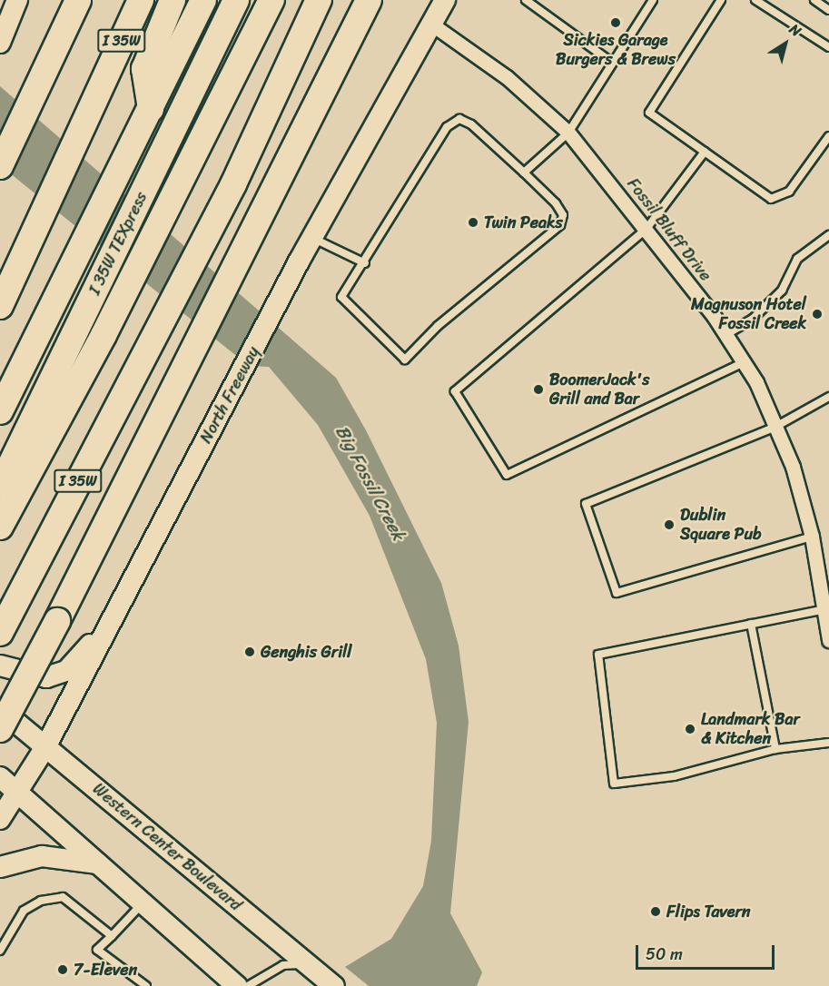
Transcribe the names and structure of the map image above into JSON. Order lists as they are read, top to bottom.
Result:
{
  "streets": {
    "highway": ["I 35W", "I 35W TEXpress"],
    "main road": ["North Freeway", "Western Center Boulevard"],
    "street": ["Fossil Bluff Drive"]
  },
  "crossings": [
    ["Fossil Bluff Drive", "North Freeway"],
    ["North Freeway", "Western Center Boulevard"]
  ],
  "water": ["Big Fossil Creek"],
  "places": [
    "Sickies Garage Burgers & Brews",
    "Twin Peaks",
    "Magnuson Hotel Fossil Creek",
    "BoomerJack's Grill and Bar",
    "Dublin Square Pub",
    "Genghis Grill",
    "Landmark Bar & Kitchen",
    "Flips Tavern",
    "7-Eleven"
  ],
  "scale_bar": "50 m",
  "north": "top right"
}
